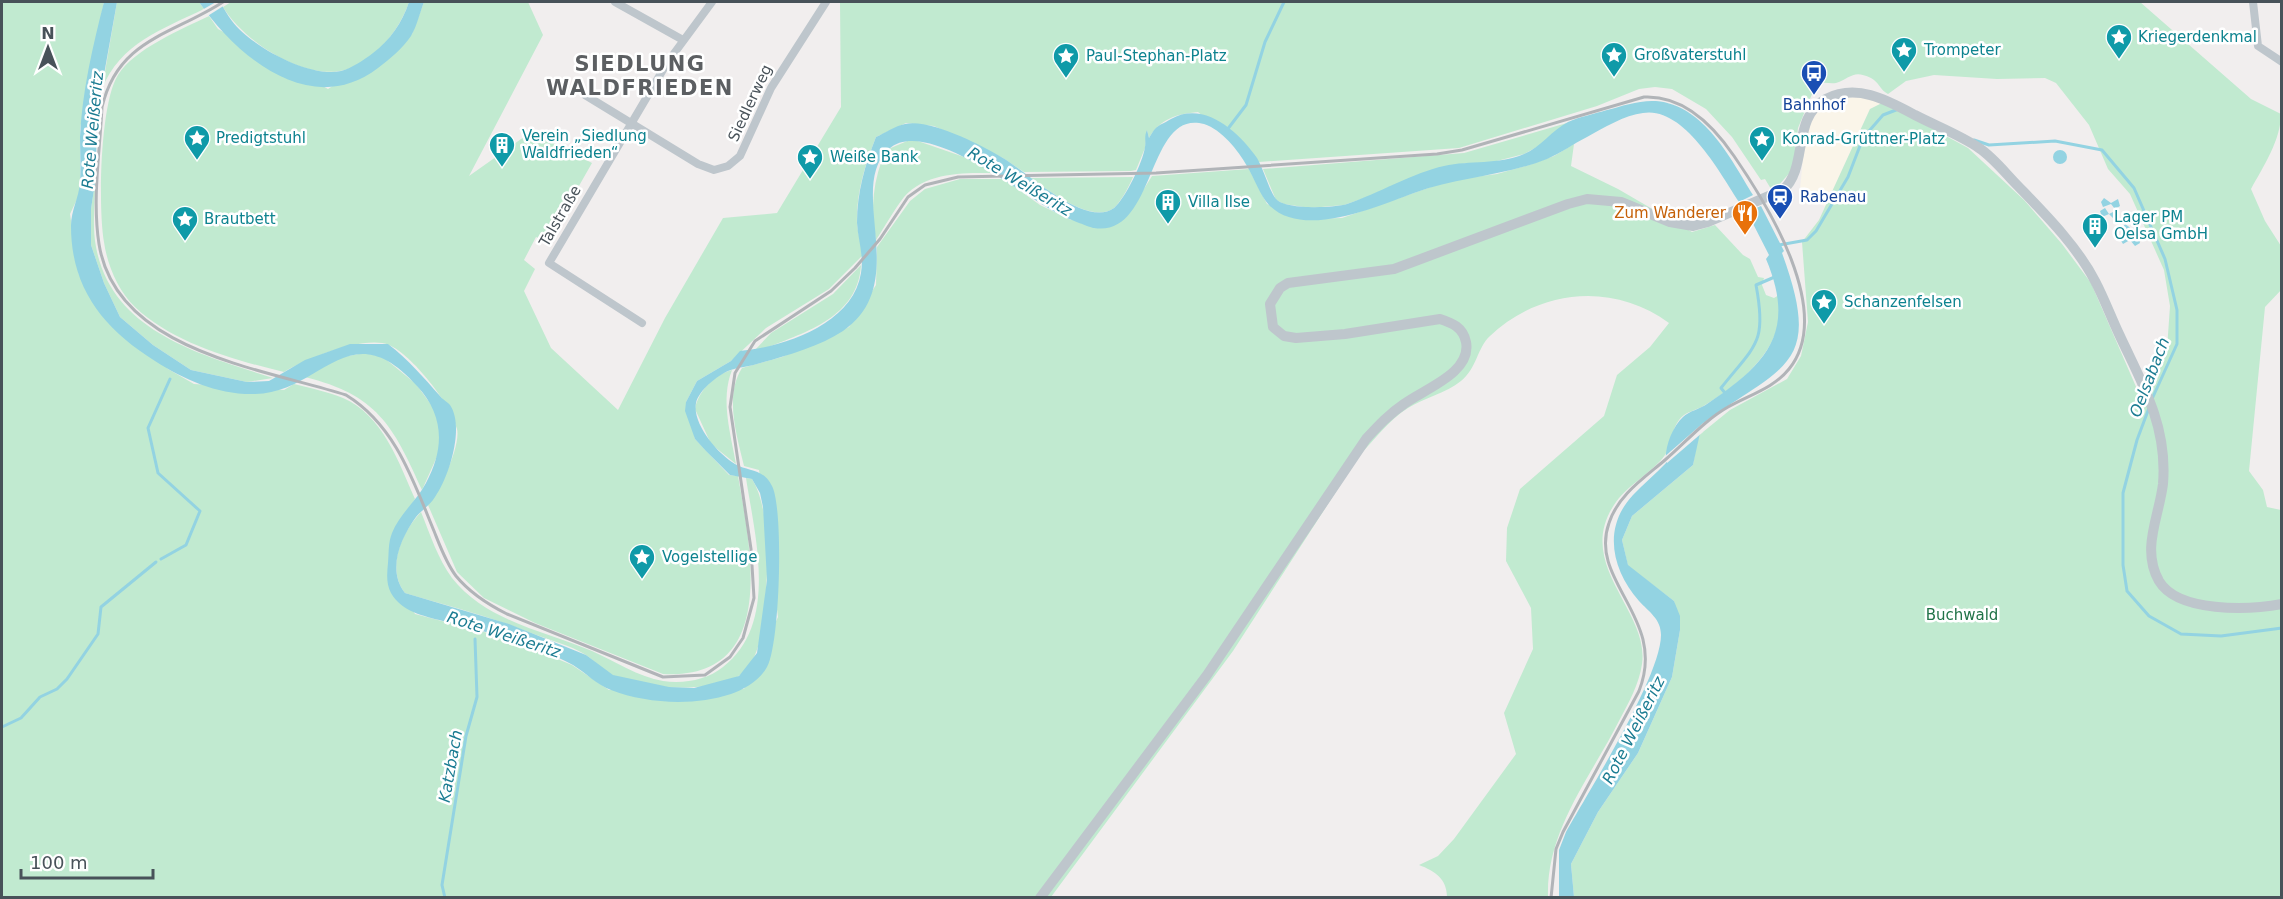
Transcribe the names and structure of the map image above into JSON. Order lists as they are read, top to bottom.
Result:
{
  "streets": {
    "street": ["Siedlerweg", "Talstraße"]
  },
  "crossings": [
    ["Siedlerweg", "Talstraße"]
  ],
  "districts": ["SIEDLUNG WALDFRIEDEN"],
  "water": ["Rote Weißeritz", "Oelsabach", "Katzbach"],
  "parks": ["Buchwald"],
  "places": {
    "place": [
      "Kriegerdenkmal",
      "Trompeter",
      "Großvaterstuhl",
      "Paul-Stephan-Platz",
      "Predigtstuhl",
      "Konrad-Grüttner-Platz",
      "Weiße Bank",
      "Brautbett",
      "Schanzenfelsen",
      "Vogelstellige"
    ],
    "bus stop": ["Bahnhof"],
    "building": ["Verein „Siedlung Waldfrieden“", "Villa Ilse", "Lager PM Oelsa GmbH"],
    "station": ["Rabenau"],
    "restaurant": ["Zum Wanderer"]
  },
  "scale_bar": "100 m",
  "north": "top"
}
